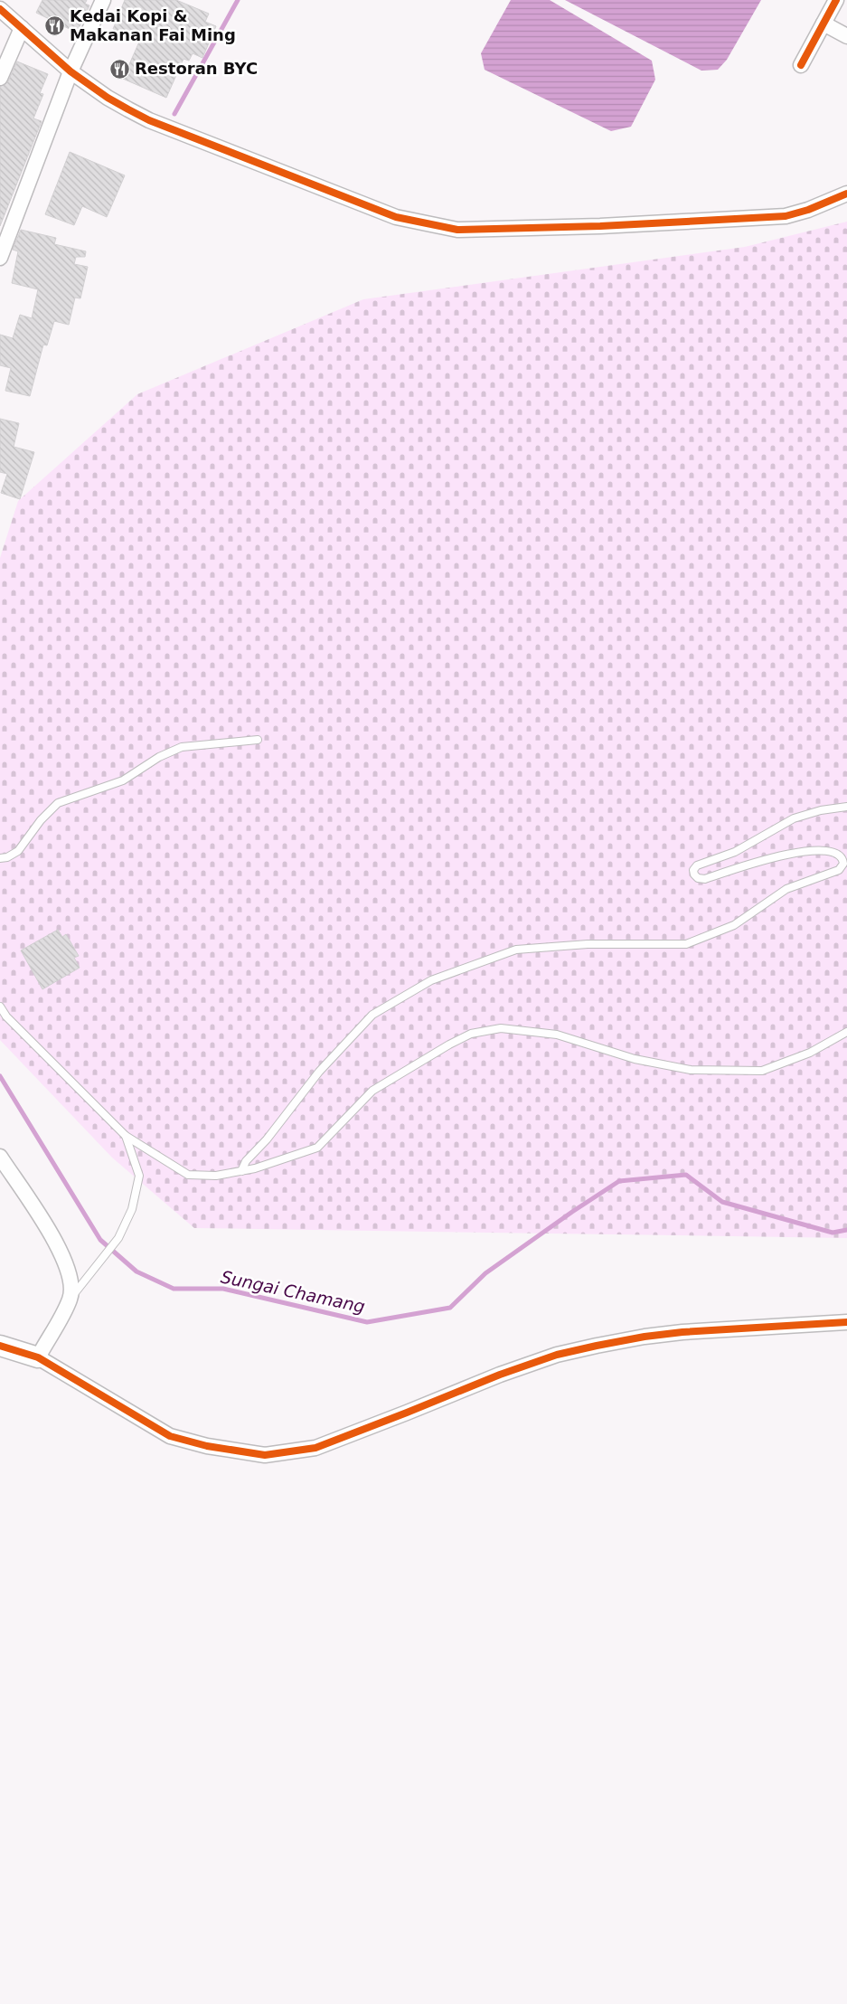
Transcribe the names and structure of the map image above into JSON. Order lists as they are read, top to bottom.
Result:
{
  "water": ["Sungai Chamang"],
  "places": {
    "restaurant": ["Kedai Kopi & Makanan Fai Ming", "Restoran BYC"]
  }
}
